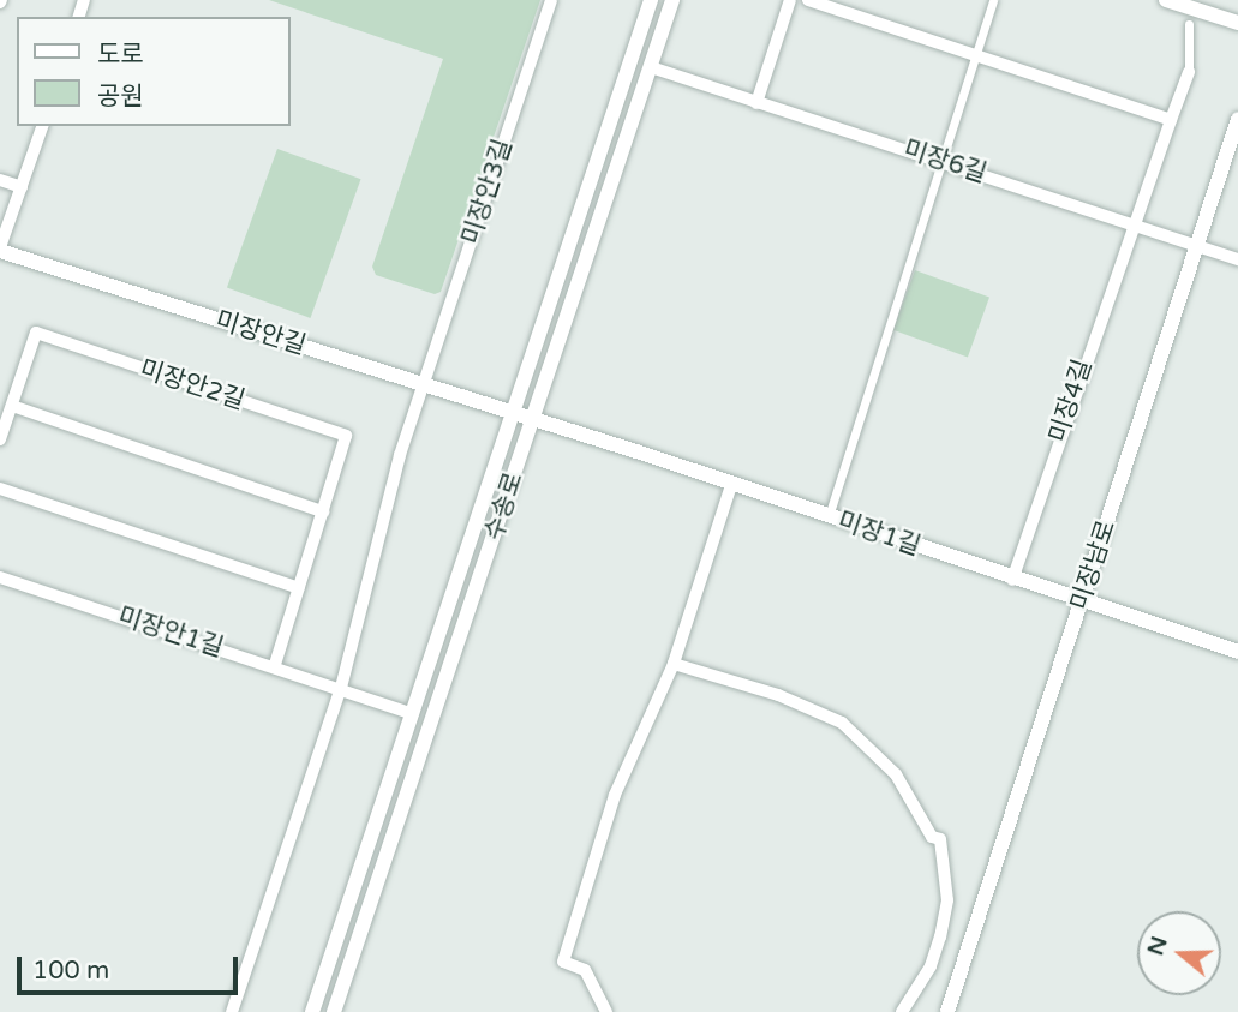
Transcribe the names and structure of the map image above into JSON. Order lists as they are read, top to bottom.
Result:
{
  "streets": {
    "street": [
      "미장6길",
      "미장안3길",
      "미장안길",
      "미장안2길",
      "미장4길",
      "수송로",
      "미장1길",
      "미장남로",
      "미장안1길"
    ]
  },
  "crossings": [
    ["미장6길", "미장4길"],
    ["미장6길", "수송로"],
    ["미장6길", "미장남로"],
    ["미장안3길", "미장안길"],
    ["미장안길", "수송로"],
    ["미장안길", "미장1길"],
    ["미장안2길", "미장안1길"],
    ["미장4길", "미장1길"],
    ["수송로", "미장1길"],
    ["수송로", "미장안1길"],
    ["미장1길", "미장남로"]
  ],
  "legend": ["도로", "공원"],
  "scale_bar": "100 m",
  "north": "left"
}
